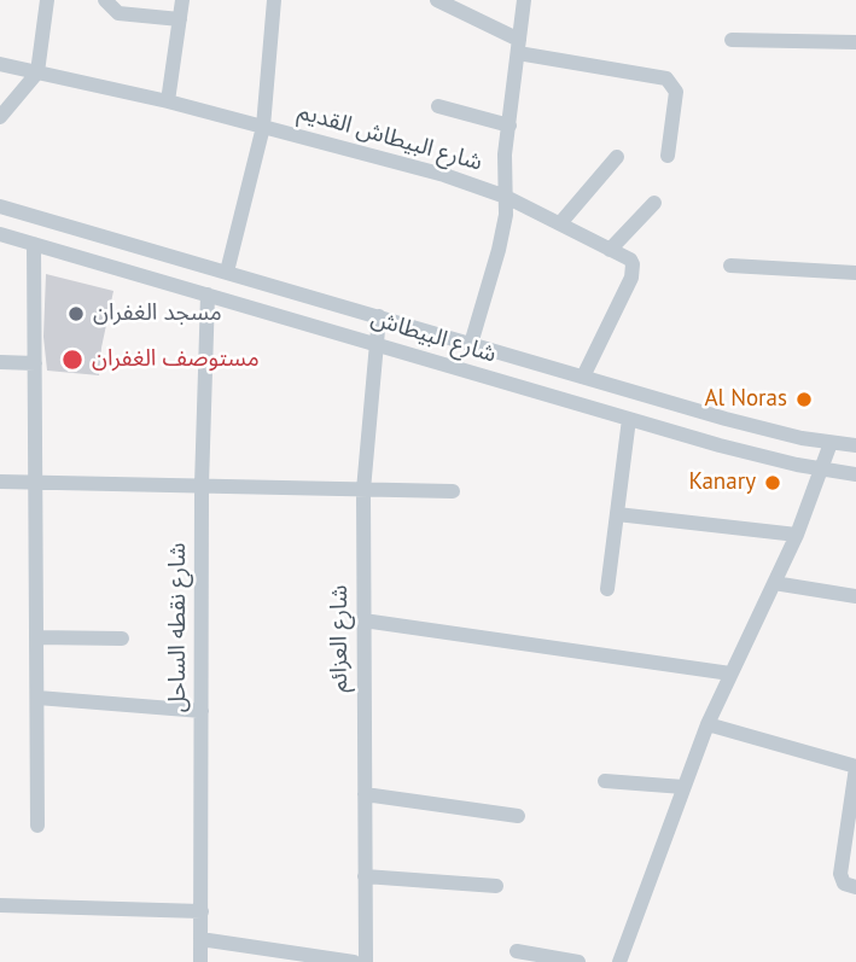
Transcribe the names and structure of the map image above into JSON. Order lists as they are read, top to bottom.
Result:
{
  "streets": {
    "street": [
      "شارع البيطاش القديم",
      "شارع البيطاش",
      "شارع نقطه الساحل",
      "شارع العزائم"
    ]
  },
  "crossings": [
    ["شارع البيطاش القديم", "شارع البيطاش"],
    ["شارع البيطاش", "شارع نقطه الساحل"],
    ["شارع البيطاش", "شارع العزائم"]
  ],
  "places": [
    "مسجد الغفران",
    "مستوصف الغفران",
    "Al Noras",
    "Kanary"
  ]
}
